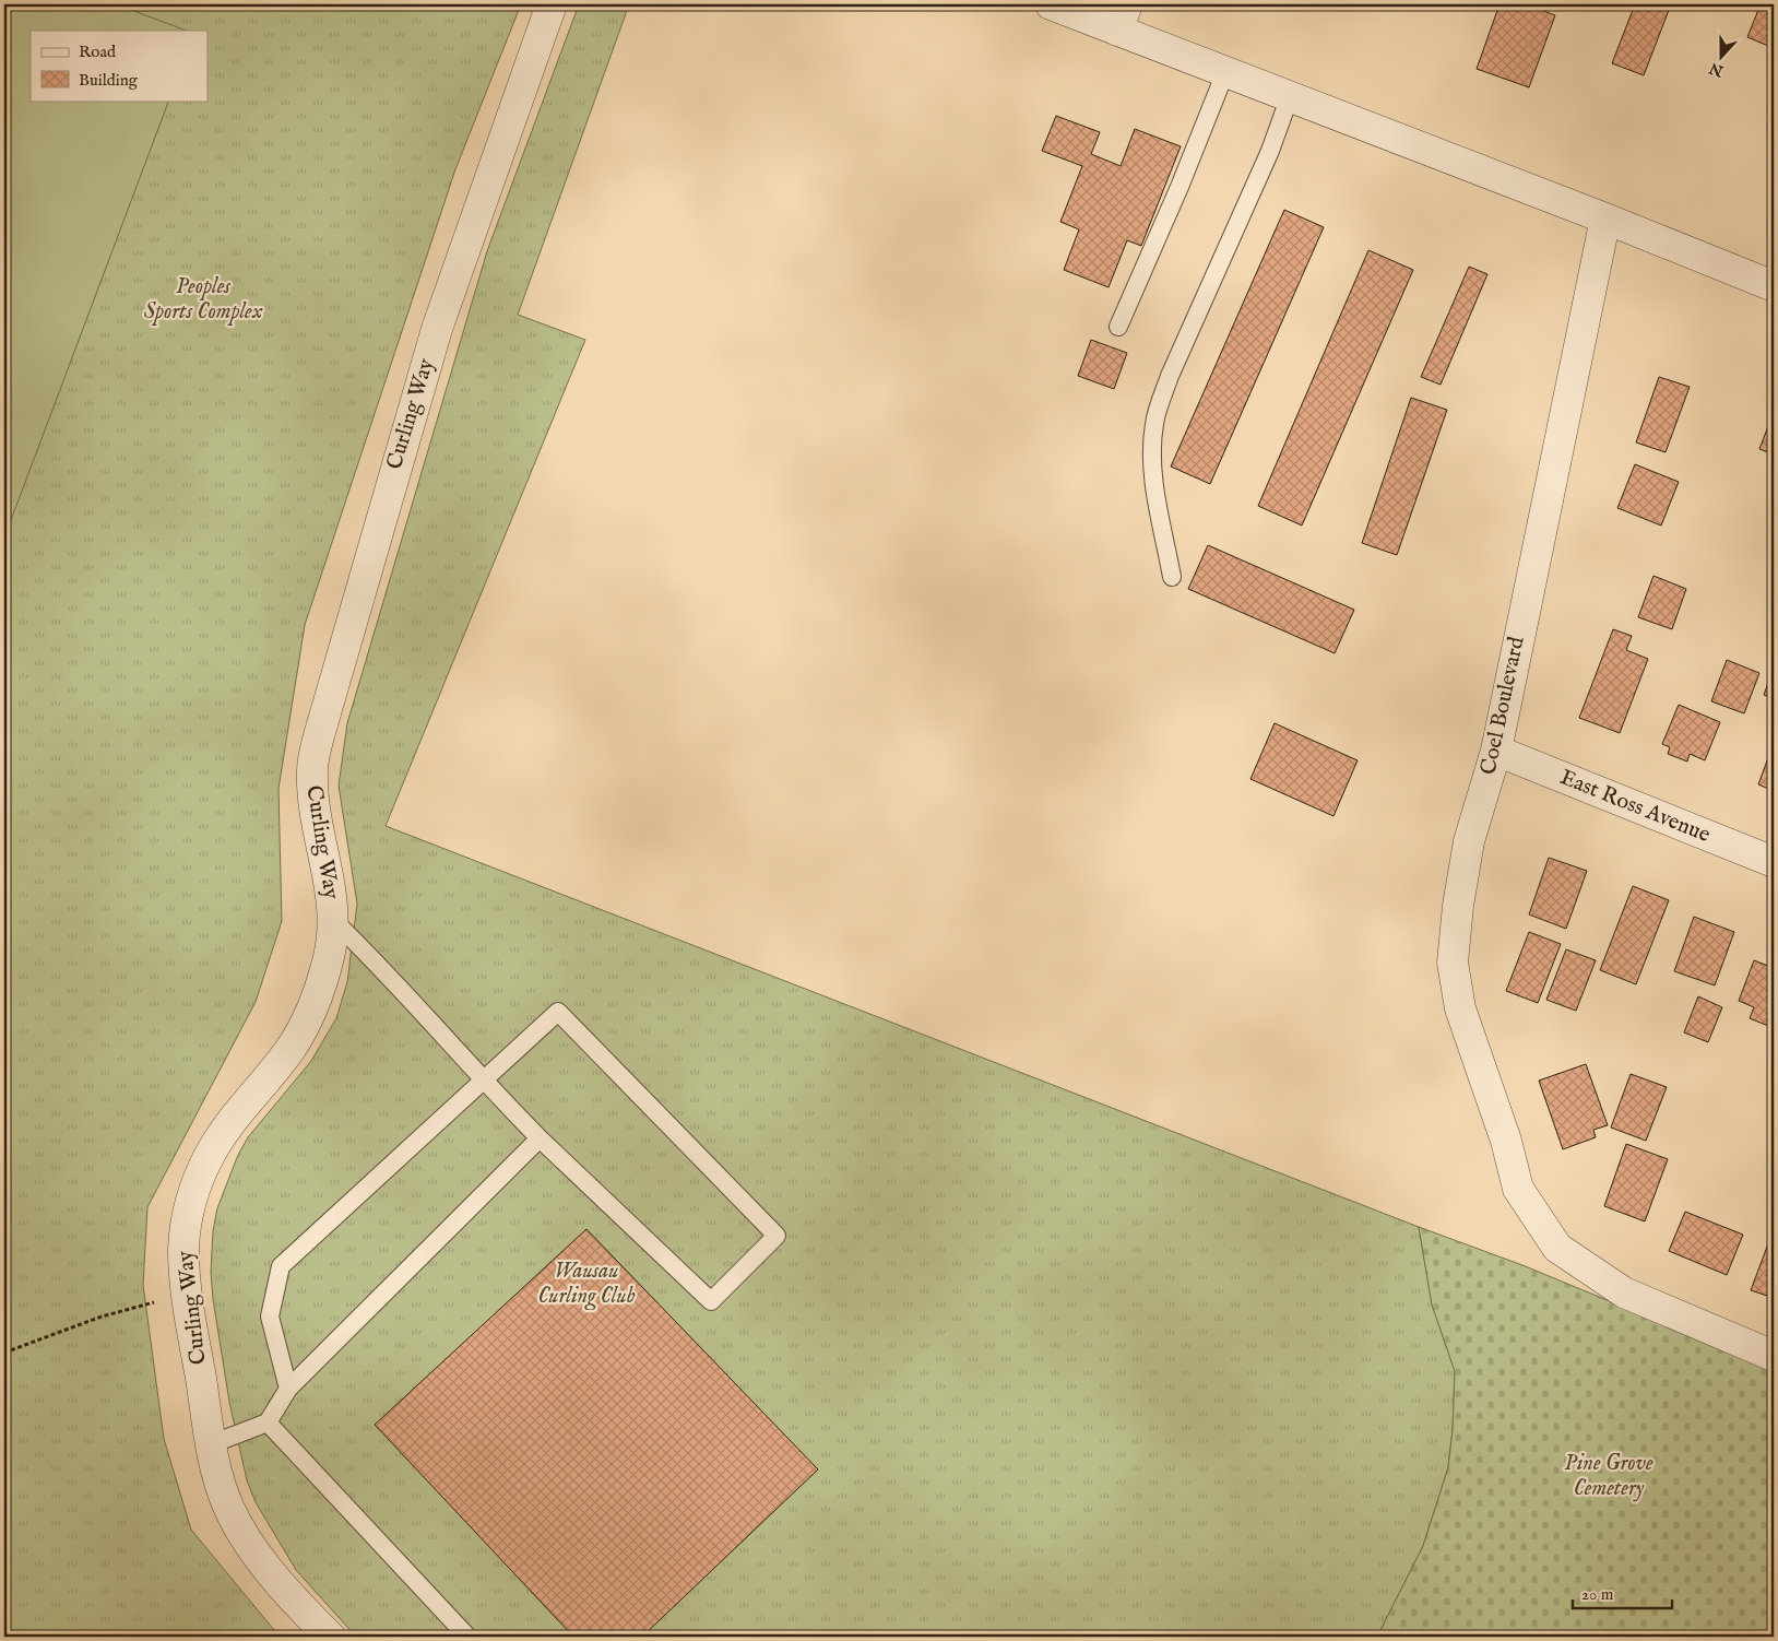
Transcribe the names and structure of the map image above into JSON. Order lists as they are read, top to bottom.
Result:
{
  "streets": {
    "street": ["Curling Way", "Coel Boulevard", "East Ross Avenue"]
  },
  "crossings": [
    ["Coel Boulevard", "East Ross Avenue"]
  ],
  "parks": ["Peoples Sports Complex", "Wausau Curling Club", "Pine Grove Cemetery"],
  "legend": ["Road", "Building"],
  "scale_bar": "20 m",
  "north": "bottom"
}
